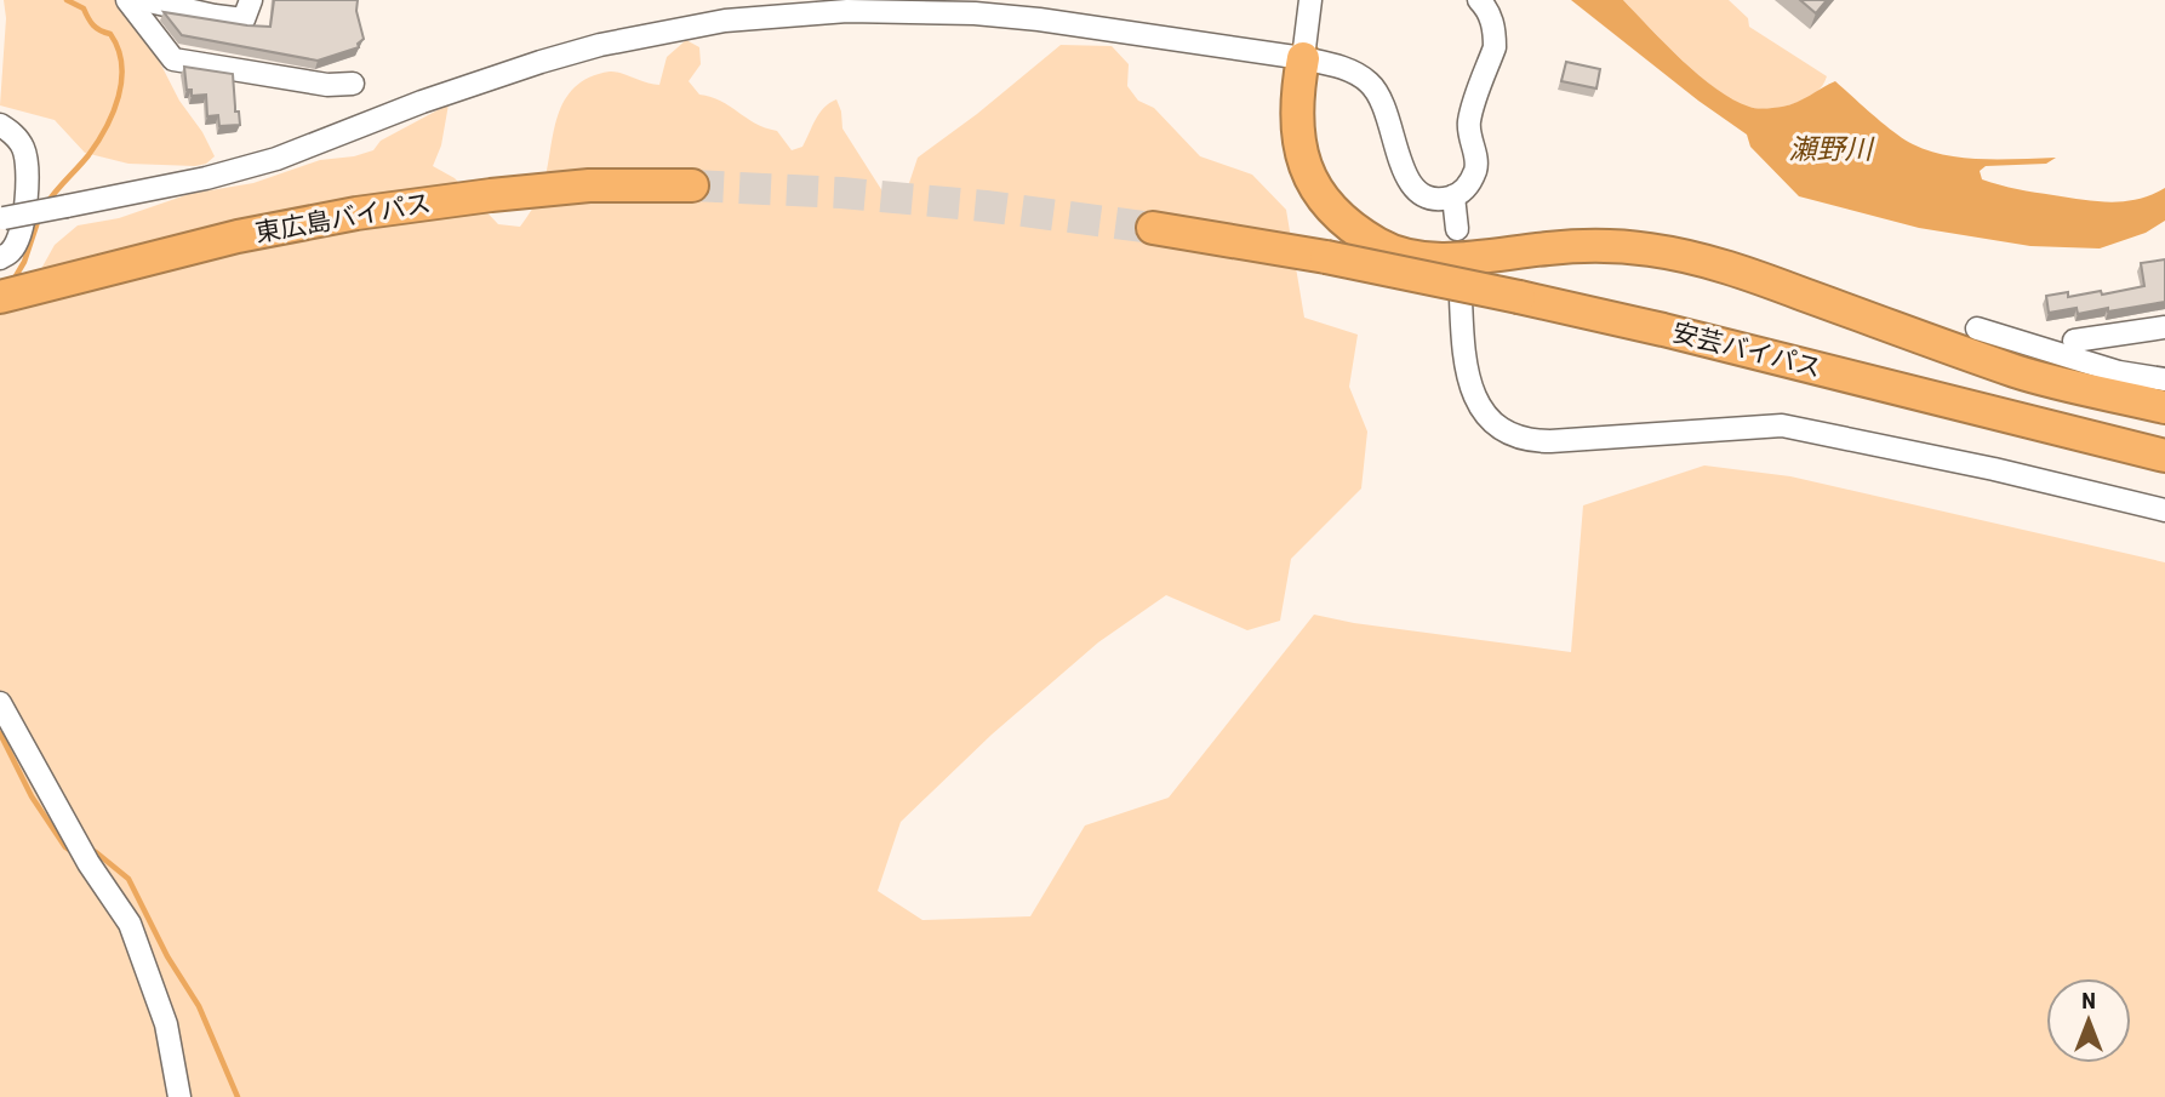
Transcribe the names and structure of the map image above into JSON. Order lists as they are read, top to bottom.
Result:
{
  "streets": {
    "highway": ["東広島バイパス", "安芸バイパス"]
  },
  "water": ["瀬野川"],
  "north": "top"
}
